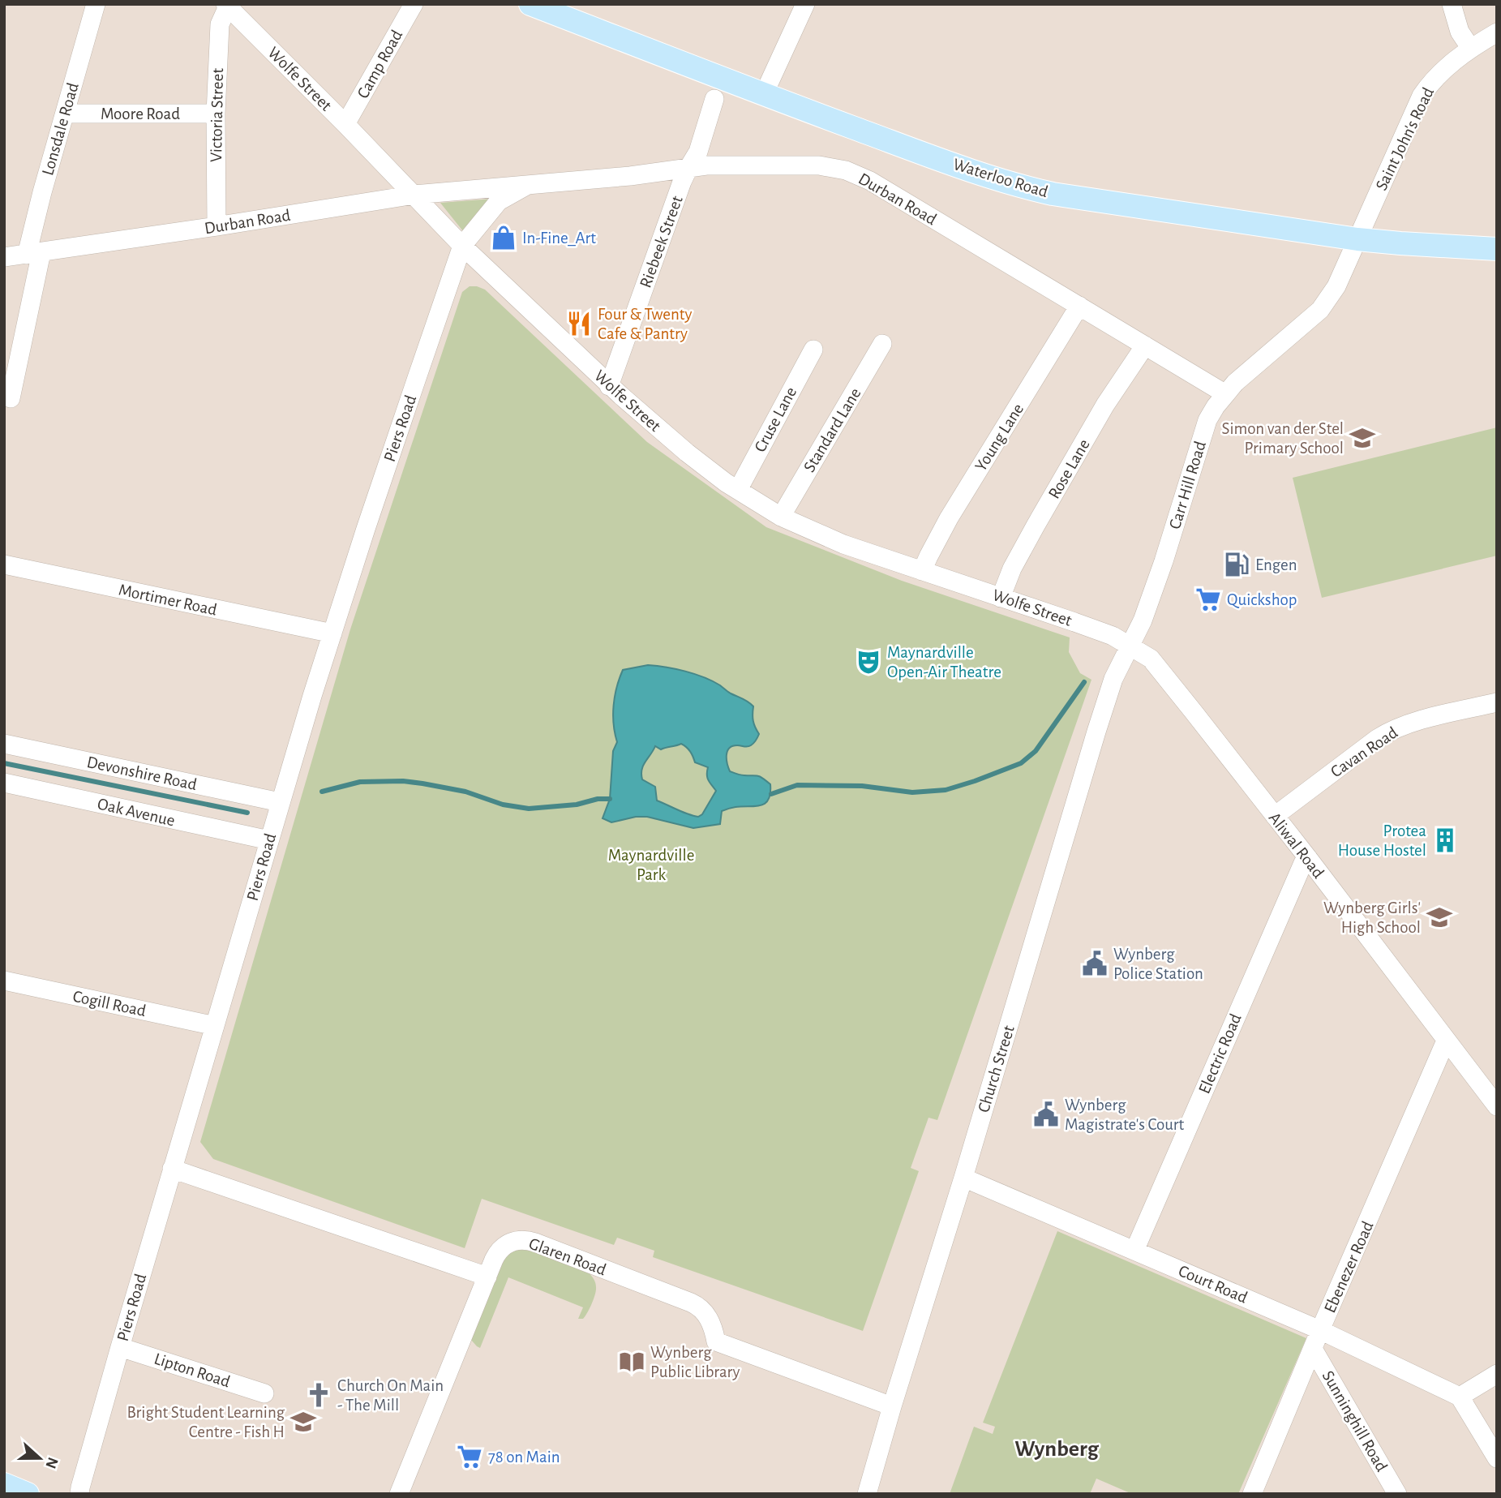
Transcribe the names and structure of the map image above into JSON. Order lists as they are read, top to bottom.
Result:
{
  "streets": {
    "main road": ["Waterloo Road"],
    "street": [
      "Camp Road",
      "Wolfe Street",
      "Moore Road",
      "Victoria Street",
      "Lonsdale Road",
      "Saint John's Road",
      "Durban Road",
      "Riebeek Street",
      "Cruse Lane",
      "Piers Road",
      "Standard Lane",
      "Young Lane",
      "Rose Lane",
      "Carr Hill Road",
      "Mortimer Road",
      "Cavan Road",
      "Devonshire Road",
      "Oak Avenue",
      "Aliwal Road",
      "Cogill Road",
      "Electric Road",
      "Church Street",
      "Glaren Road",
      "Ebenezer Road",
      "Court Road",
      "Lipton Road",
      "Sunninghill Road"
    ]
  },
  "crossings": [
    ["Camp Road", "Wolfe Street"],
    ["Wolfe Street", "Victoria Street"],
    ["Wolfe Street", "Durban Road"],
    ["Wolfe Street", "Riebeek Street"],
    ["Wolfe Street", "Cruse Lane"],
    ["Wolfe Street", "Piers Road"],
    ["Wolfe Street", "Standard Lane"],
    ["Wolfe Street", "Young Lane"],
    ["Wolfe Street", "Rose Lane"],
    ["Wolfe Street", "Carr Hill Road"],
    ["Wolfe Street", "Aliwal Road"],
    ["Wolfe Street", "Church Street"],
    ["Moore Road", "Victoria Street"],
    ["Moore Road", "Lonsdale Road"],
    ["Victoria Street", "Durban Road"],
    ["Lonsdale Road", "Durban Road"],
    ["Saint John's Road", "Waterloo Road"],
    ["Saint John's Road", "Carr Hill Road"],
    ["Waterloo Road", "Carr Hill Road"],
    ["Durban Road", "Riebeek Street"],
    ["Durban Road", "Piers Road"],
    ["Durban Road", "Young Lane"],
    ["Durban Road", "Rose Lane"],
    ["Durban Road", "Carr Hill Road"],
    ["Piers Road", "Mortimer Road"],
    ["Piers Road", "Devonshire Road"],
    ["Piers Road", "Oak Avenue"],
    ["Piers Road", "Cogill Road"],
    ["Piers Road", "Lipton Road"],
    ["Carr Hill Road", "Aliwal Road"],
    ["Carr Hill Road", "Church Street"],
    ["Cavan Road", "Aliwal Road"],
    ["Aliwal Road", "Electric Road"],
    ["Aliwal Road", "Church Street"],
    ["Aliwal Road", "Ebenezer Road"],
    ["Electric Road", "Court Road"],
    ["Church Street", "Glaren Road"],
    ["Church Street", "Court Road"],
    ["Ebenezer Road", "Court Road"],
    ["Ebenezer Road", "Sunninghill Road"]
  ],
  "districts": ["Wynberg"],
  "parks": ["Maynardville Park"],
  "places": {
    "shop": ["In-Fine_Art"],
    "restaurant": ["Four & Twenty Cafe & Pantry"],
    "school or university": ["Simon van der Stel Primary School", "Wynberg Girls' High School", "Bright Student Learning Centre - Fish H"],
    "fuel station": ["Engen"],
    "supermarket": ["Quickshop", "78 on Main"],
    "theatre": ["Maynardville Open-Air Theatre"],
    "building": ["Protea House Hostel"],
    "public building": ["Wynberg Police Station", "Wynberg Magistrate's Court"],
    "library": ["Wynberg Public Library"],
    "church": ["Church On Main - The Mill"]
  },
  "north": "right"
}
